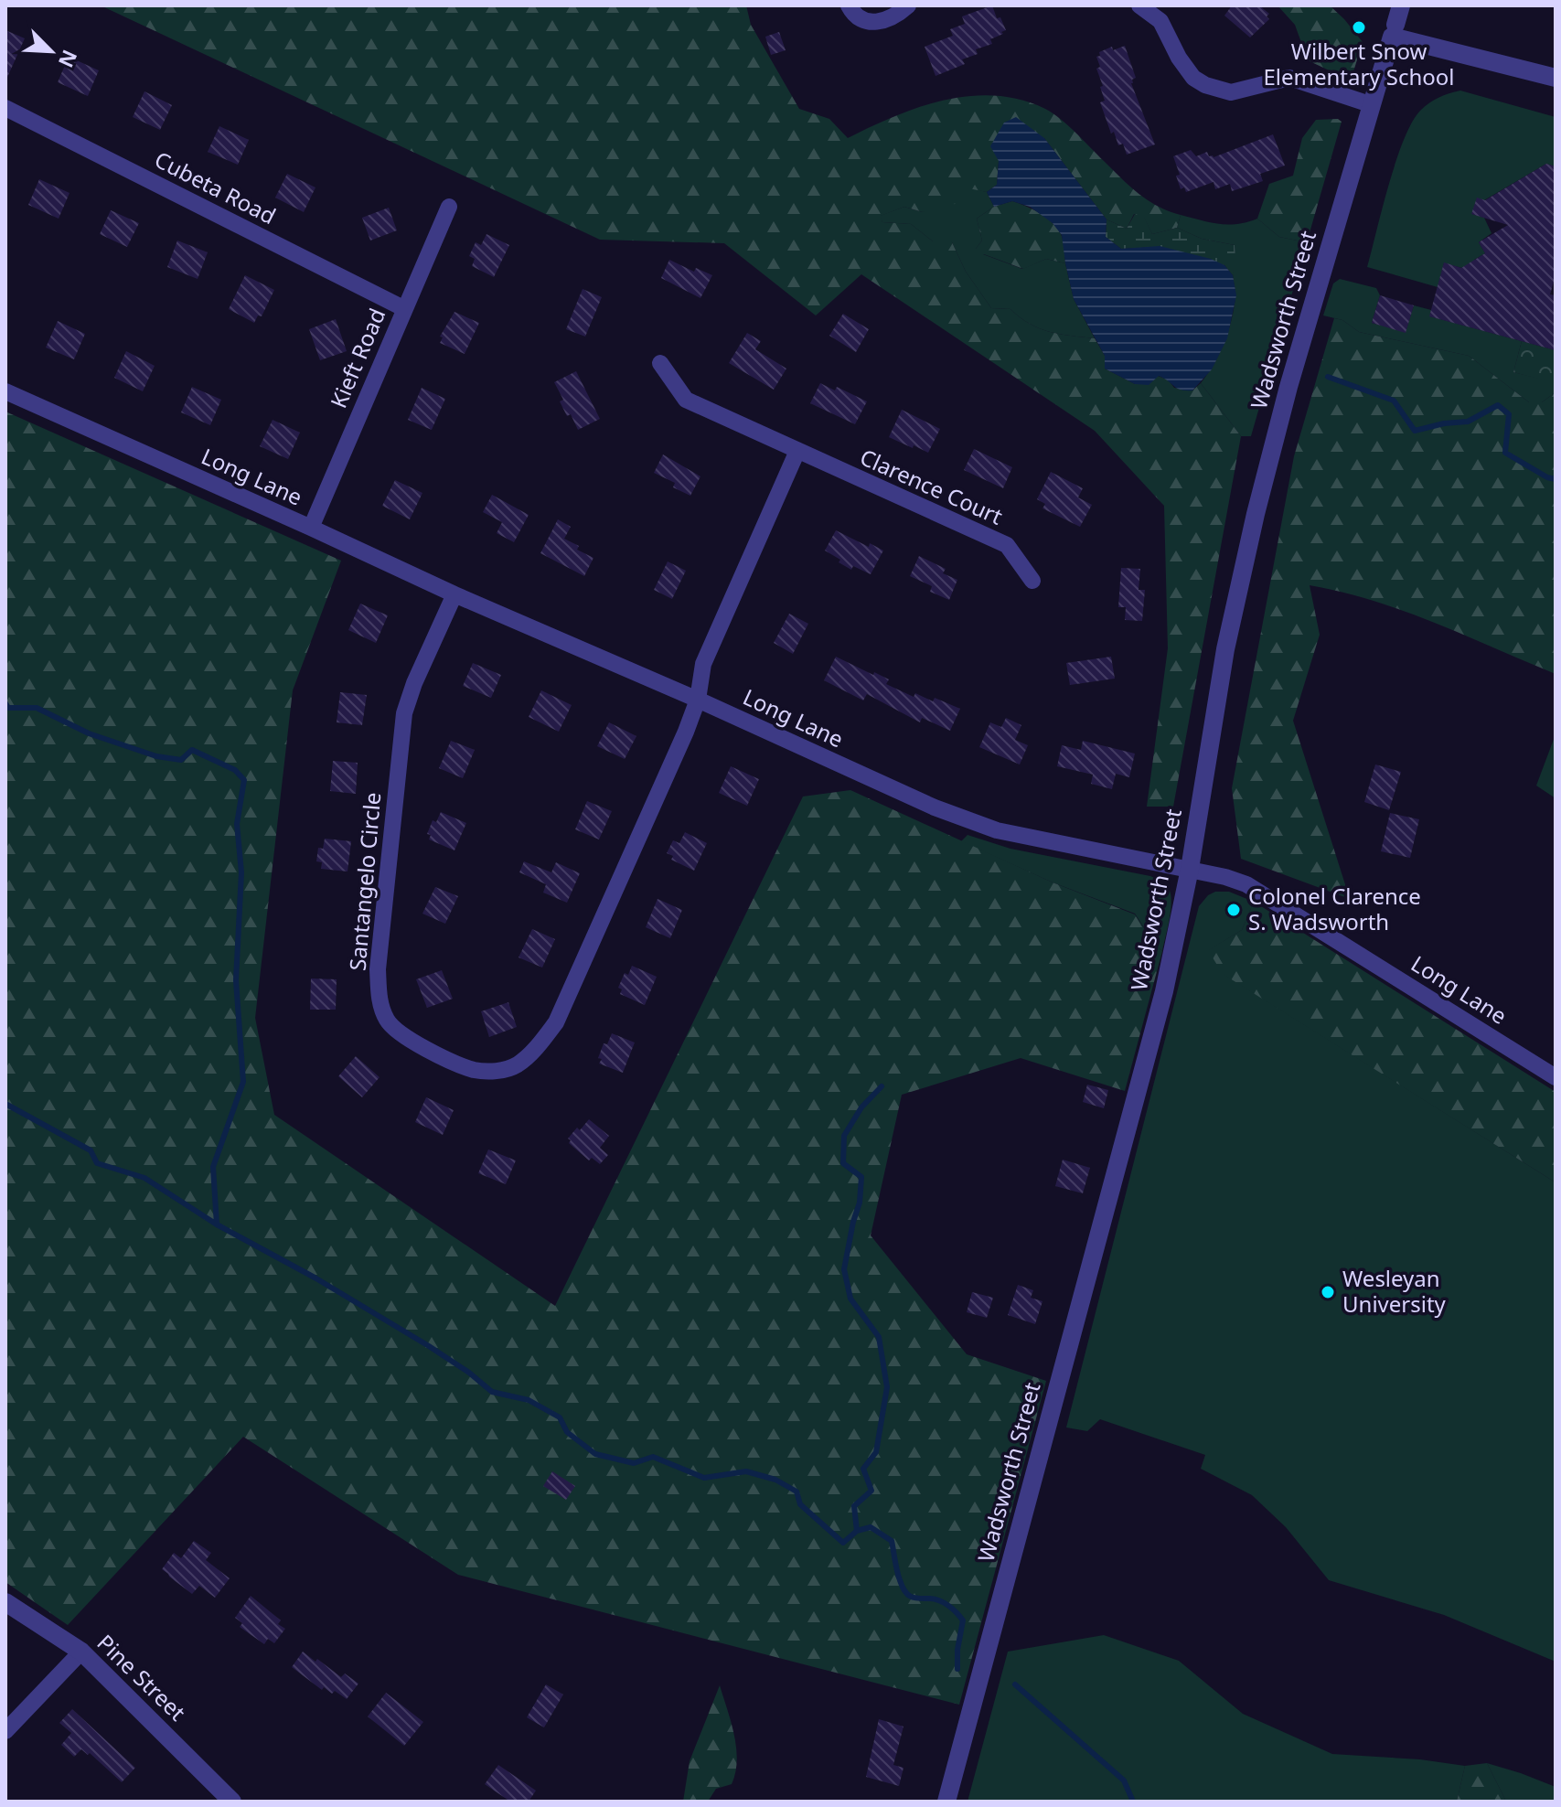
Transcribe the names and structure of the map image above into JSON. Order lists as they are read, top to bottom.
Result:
{
  "streets": {
    "street": [
      "Cubeta Road",
      "Wadsworth Street",
      "Kieft Road",
      "Long Lane",
      "Clarence Court",
      "Santangelo Circle",
      "Pine Street"
    ]
  },
  "crossings": [
    ["Cubeta Road", "Kieft Road"],
    ["Wadsworth Street", "Long Lane"],
    ["Kieft Road", "Long Lane"],
    ["Long Lane", "Santangelo Circle"]
  ],
  "places": ["Wilbert Snow Elementary School", "Colonel Clarence S. Wadsworth", "Wesleyan University"],
  "north": "bottom right"
}
